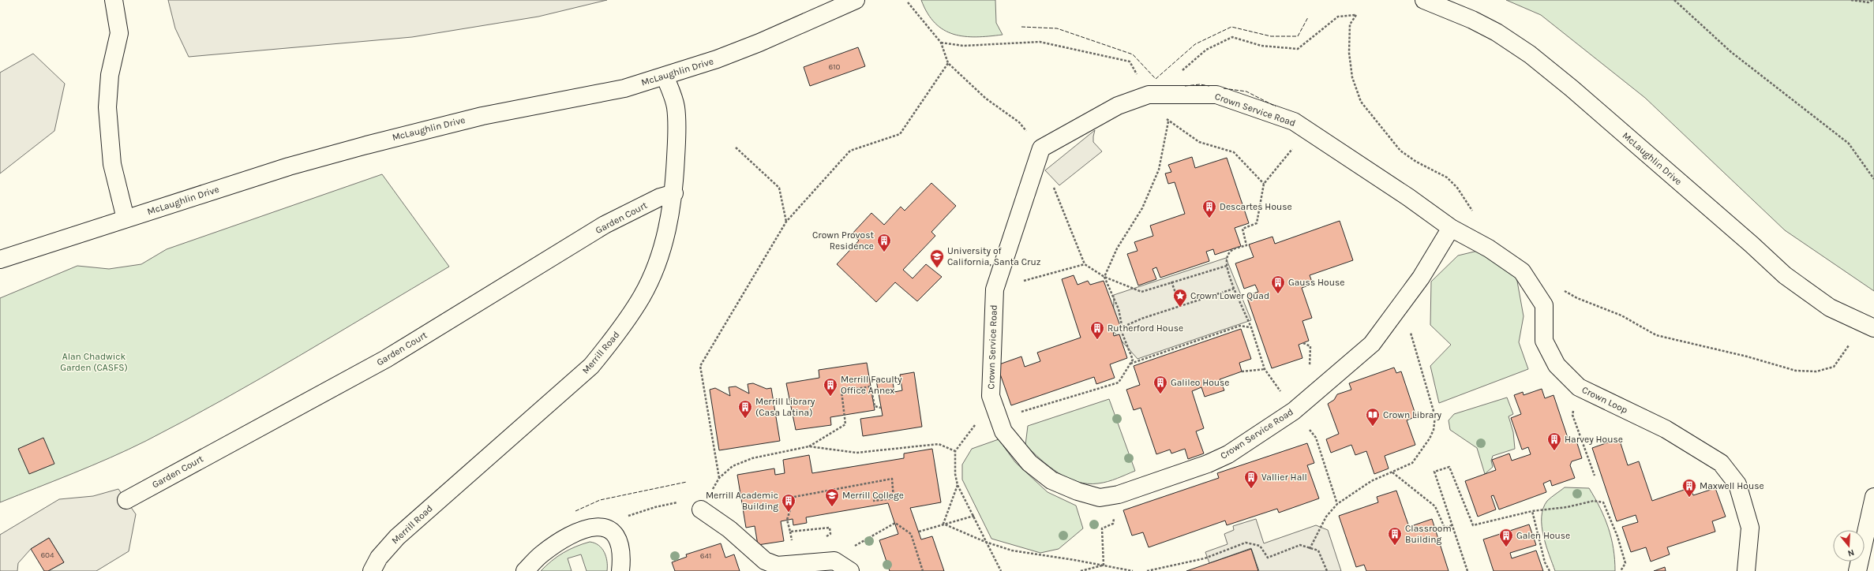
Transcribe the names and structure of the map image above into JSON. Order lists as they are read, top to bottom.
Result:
{
  "streets": {
    "street": [
      "McLaughlin Drive",
      "Crown Service Road",
      "Garden Court",
      "Merrill Road",
      "Crown Loop"
    ]
  },
  "crossings": [
    ["McLaughlin Drive", "Merrill Road"],
    ["Crown Service Road", "Crown Loop"],
    ["Garden Court", "Merrill Road"]
  ],
  "parks": ["Alan Chadwick Garden (CASFS)"],
  "places": {
    "building": [
      "Descartes House",
      "Crown Provost Residence",
      "Gauss House",
      "Rutherford House",
      "Galileo House",
      "Merrill Faculty Office Annex",
      "Merrill Library (Casa Latina)",
      "Harvey House",
      "Vallier Hall",
      "Maxwell House",
      "Merrill Academic Building",
      "Classroom Building",
      "Galen House"
    ],
    "school or university": ["University of California, Santa Cruz", "Merrill College"],
    "place": ["Crown Lower Quad"],
    "library": ["Crown Library"]
  },
  "house_numbers": ["610", "604", "641"],
  "north": "bottom"
}
